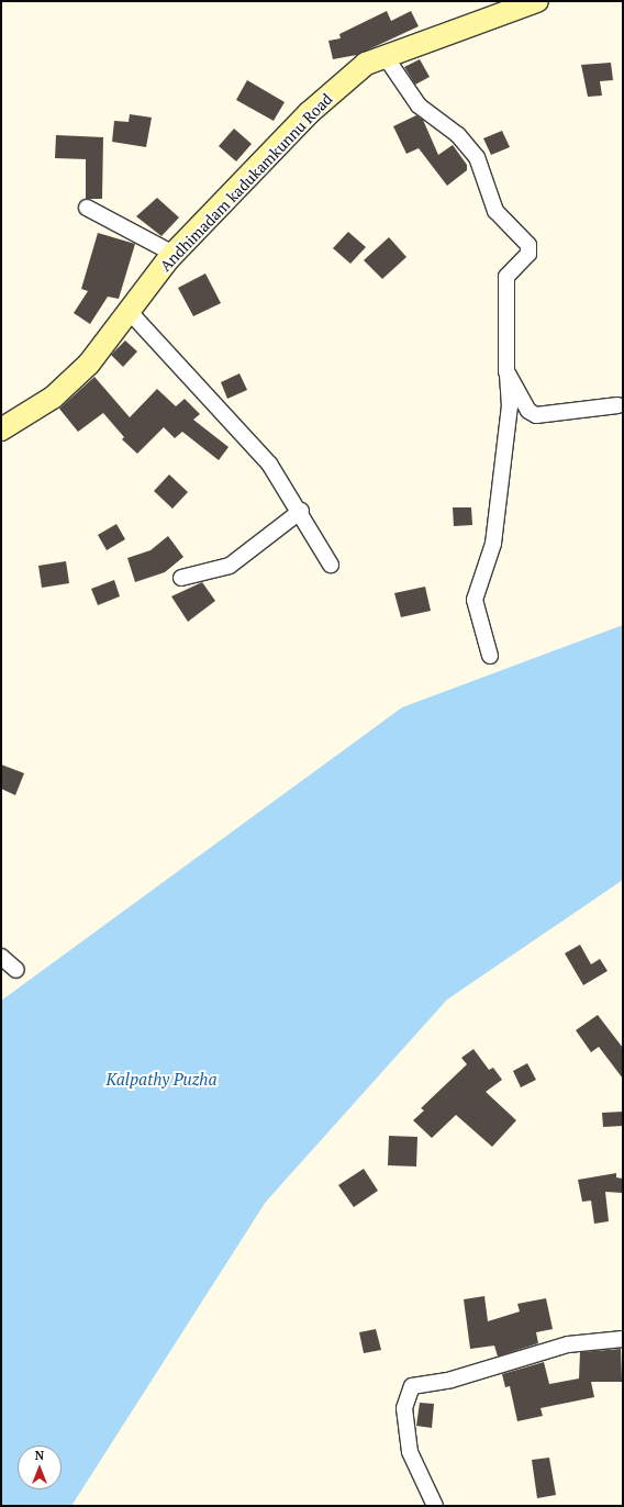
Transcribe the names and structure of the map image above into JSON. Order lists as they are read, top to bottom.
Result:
{
  "streets": {
    "street": ["Andhimadam kadukamkunnu Road"]
  },
  "water": ["Kalpathy Puzha"],
  "north": "top"
}
